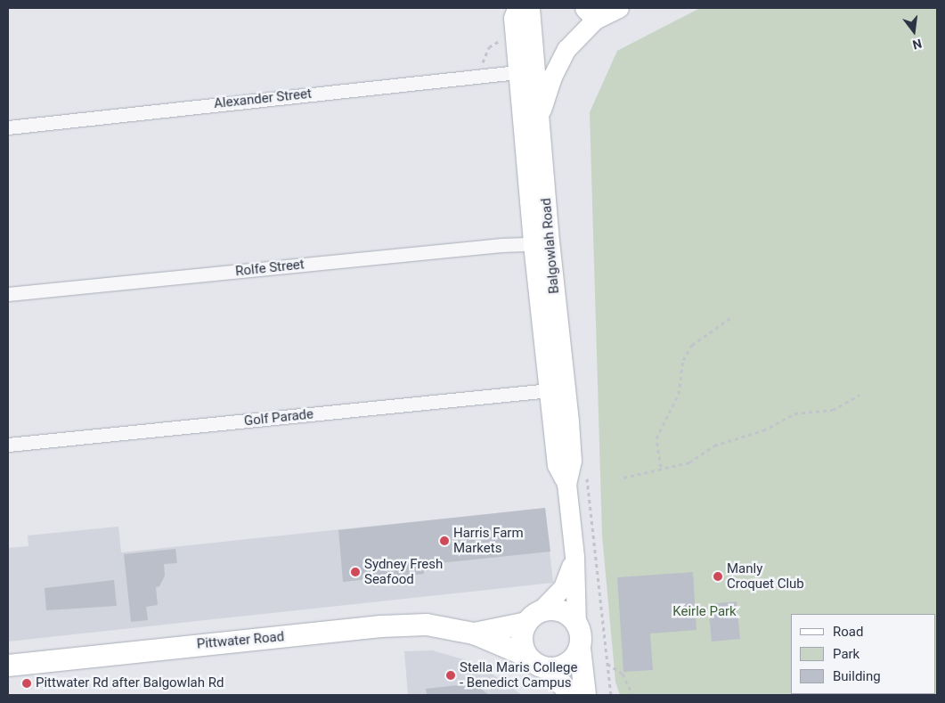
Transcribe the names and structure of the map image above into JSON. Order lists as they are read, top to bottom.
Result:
{
  "streets": {
    "main road": ["Balgowlah Road", "Pittwater Road"],
    "street": ["Alexander Street", "Rolfe Street", "Golf Parade"]
  },
  "crossings": [
    ["Alexander Street", "Balgowlah Road"],
    ["Balgowlah Road", "Rolfe Street"],
    ["Balgowlah Road", "Golf Parade"],
    ["Balgowlah Road", "Pittwater Road"]
  ],
  "parks": ["Keirle Park"],
  "places": [
    "Harris Farm Markets",
    "Sydney Fresh Seafood",
    "Manly Croquet Club",
    "Stella Maris College - Benedict Campus",
    "Pittwater Rd after Balgowlah Rd"
  ],
  "legend": ["Road", "Park", "Building"],
  "north": "bottom"
}
